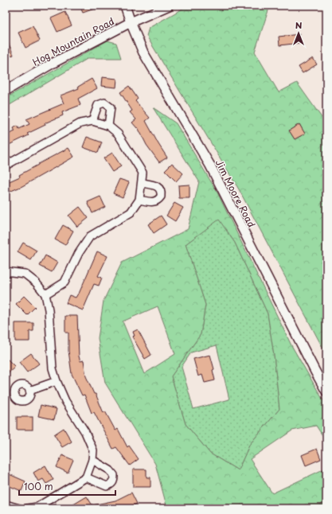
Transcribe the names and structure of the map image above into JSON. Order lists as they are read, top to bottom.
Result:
{
  "streets": {
    "street": ["Hog Mountain Road", "Jim Moore Road"]
  },
  "crossings": [
    ["Hog Mountain Road", "Jim Moore Road"]
  ],
  "scale_bar": "100 m",
  "north": "top"
}
